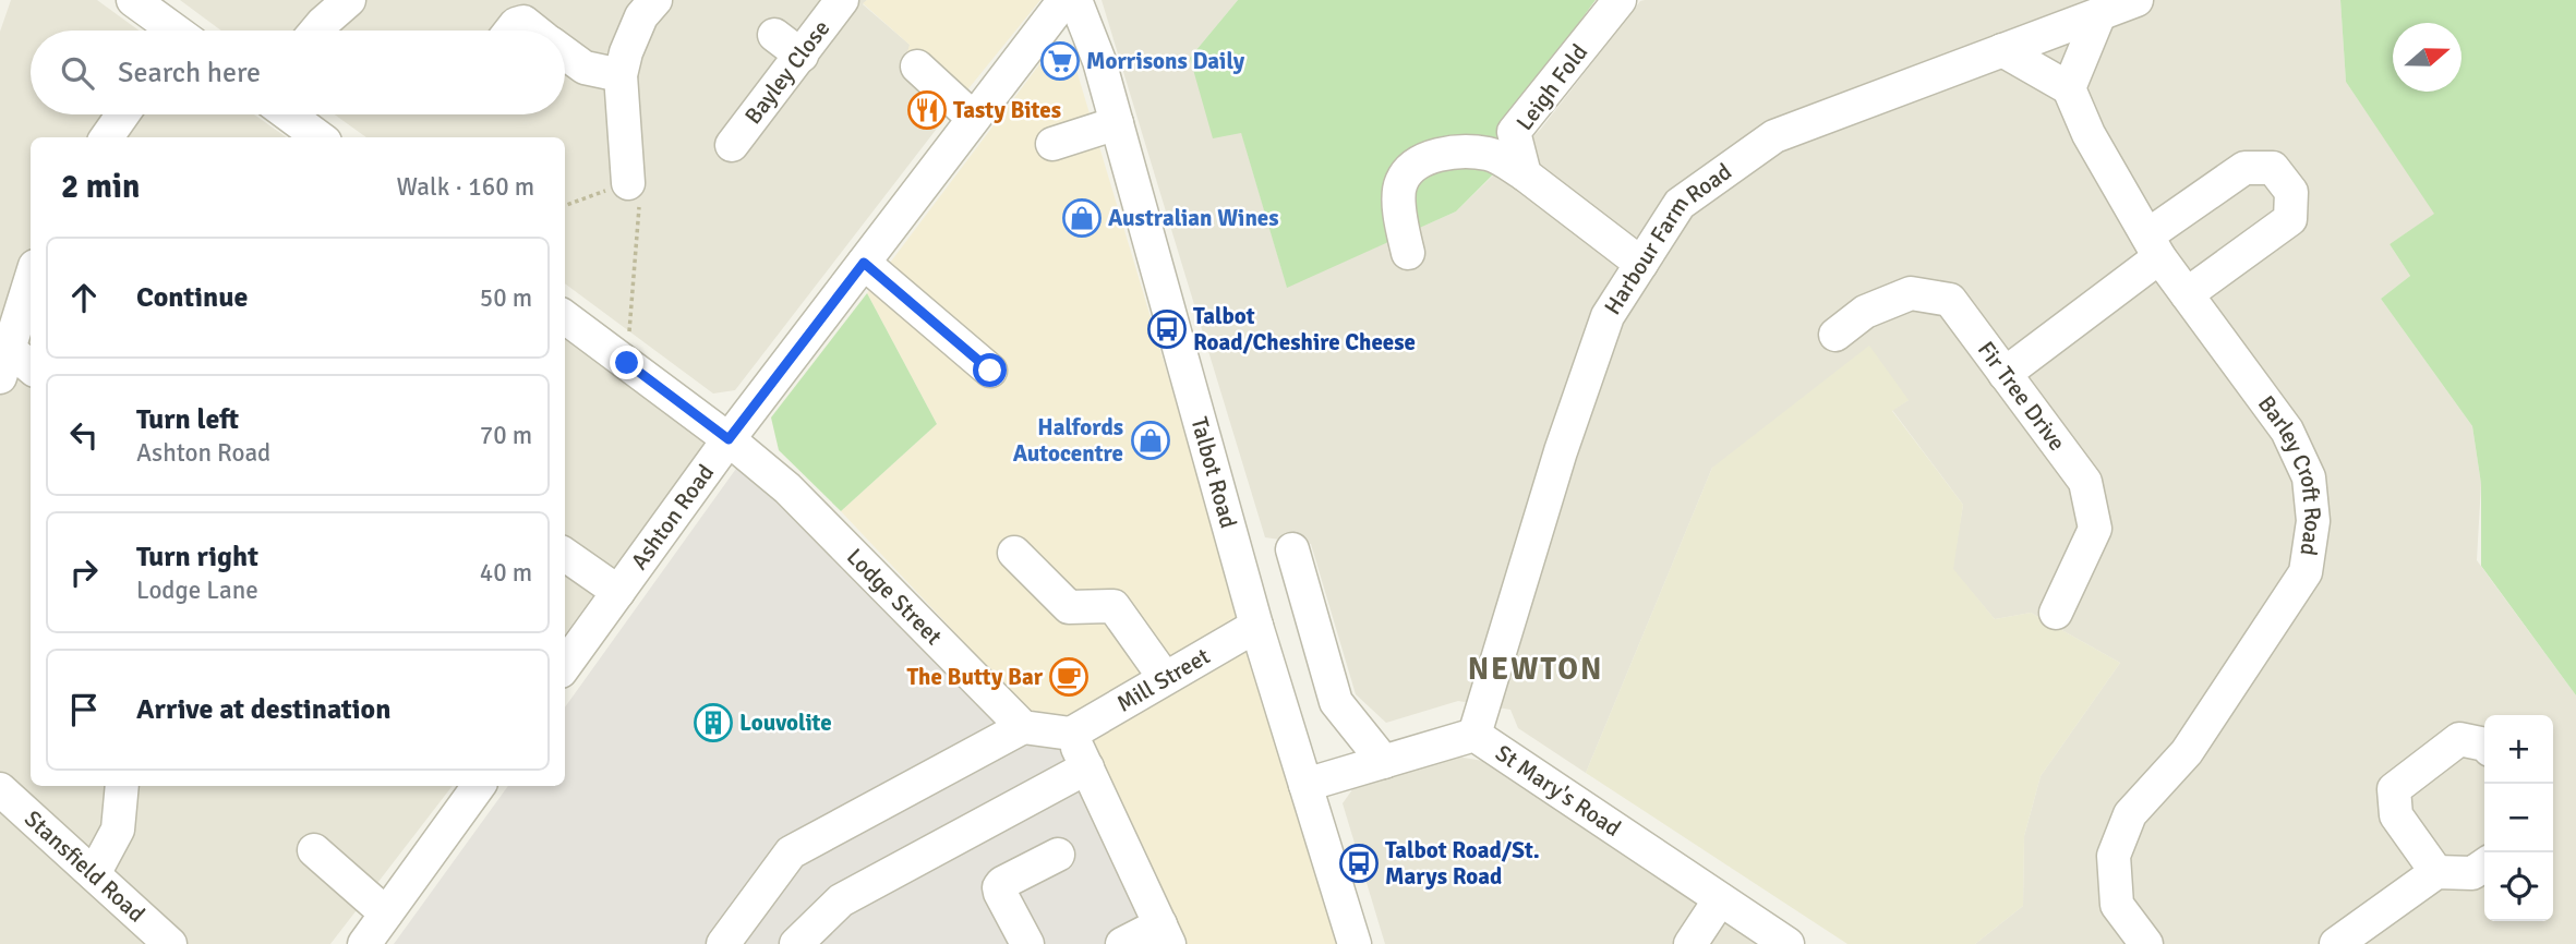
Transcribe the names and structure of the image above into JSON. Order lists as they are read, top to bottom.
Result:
{
  "streets": {
    "street": [
      "Bayley Close",
      "Leigh Fold",
      "Harbour Farm Road",
      "Fir Tree Drive",
      "Talbot Road",
      "Barley Croft Road",
      "Ashton Road",
      "Lodge Street",
      "Mill Street",
      "St Mary's Road",
      "Stansfield Road"
    ]
  },
  "crossings": [
    ["Harbour Farm Road", "St Mary's Road"],
    ["Talbot Road", "Mill Street"],
    ["Talbot Road", "St Mary's Road"],
    ["Ashton Road", "Lodge Street"]
  ],
  "districts": ["NEWTON"],
  "places": {
    "supermarket": ["Morrisons Daily"],
    "restaurant": ["Tasty Bites"],
    "shop": ["Australian Wines", "Halfords Autocentre"],
    "bus stop": ["Talbot Road/Cheshire Cheese", "Talbot Road/St. Marys Road"],
    "cafe": ["The Butty Bar"],
    "building": ["Louvolite"]
  },
  "north": "right",
  "page": {
    "search": "Search here",
    "heading": ["2 min", "Walk · 160 m"],
    "list": [
      ["Continue", "50 m"],
      ["Turn left", "Ashton Road", "70 m"],
      ["Turn right", "Lodge Lane", "40 m"],
      "Arrive at destination"
    ],
    "map_buttons": ["+", "−"]
  }
}
